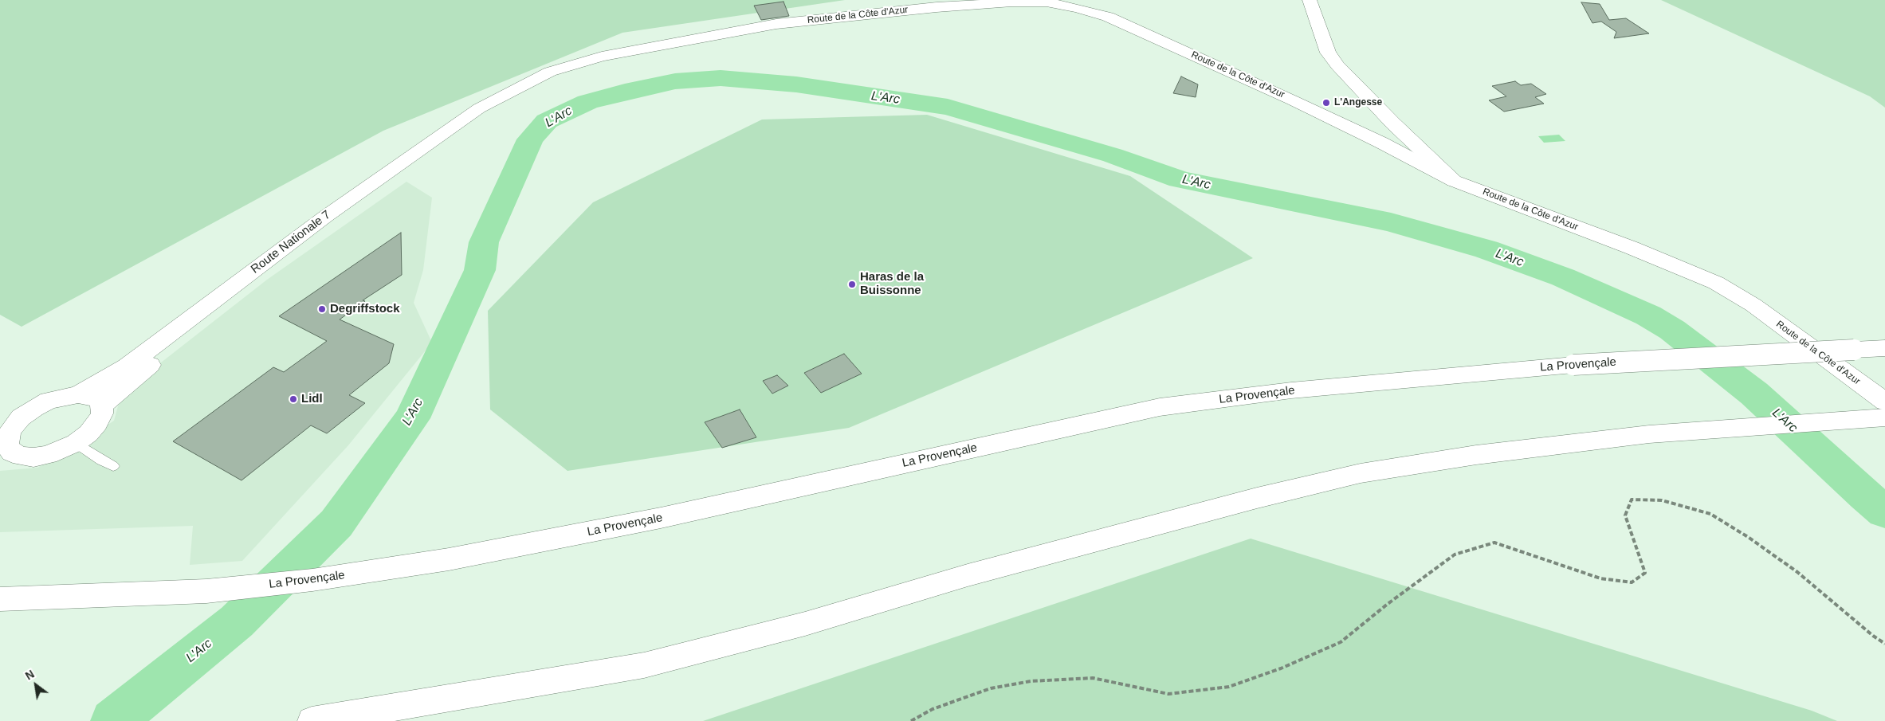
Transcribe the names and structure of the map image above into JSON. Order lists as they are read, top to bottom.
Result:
{
  "streets": {
    "main road": ["Route de la Côte d'Azur", "Route Nationale 7", "La Provençale"]
  },
  "crossings": [
    ["Route de la Côte d'Azur", "Route Nationale 7"]
  ],
  "water": ["L'Arc"],
  "places": [
    "L'Angesse",
    "Haras de la Buissonne",
    "Degriffstock",
    "Lidl"
  ],
  "north": "top left"
}
